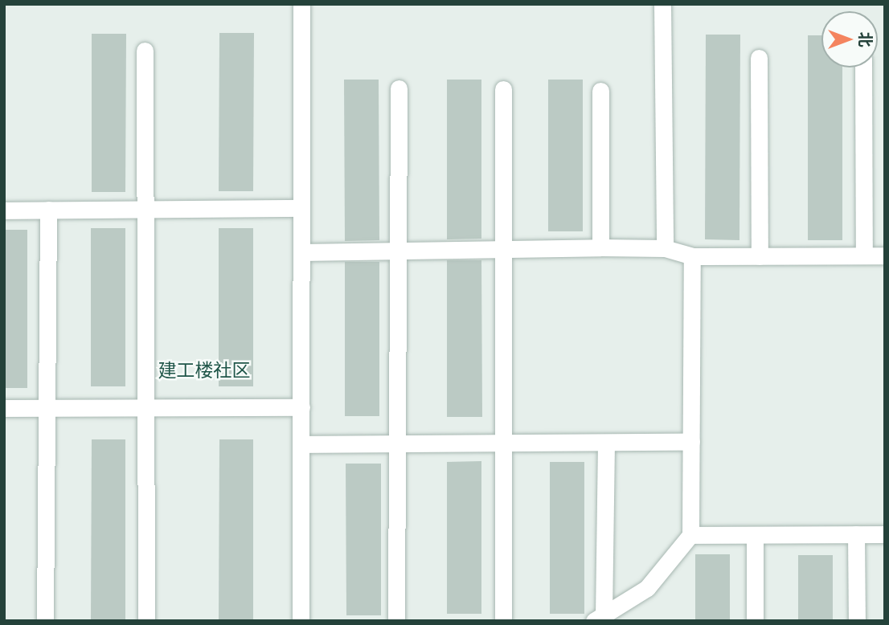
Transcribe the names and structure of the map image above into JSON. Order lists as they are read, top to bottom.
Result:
{
  "districts": ["建工楼社区"],
  "north": "right"
}
